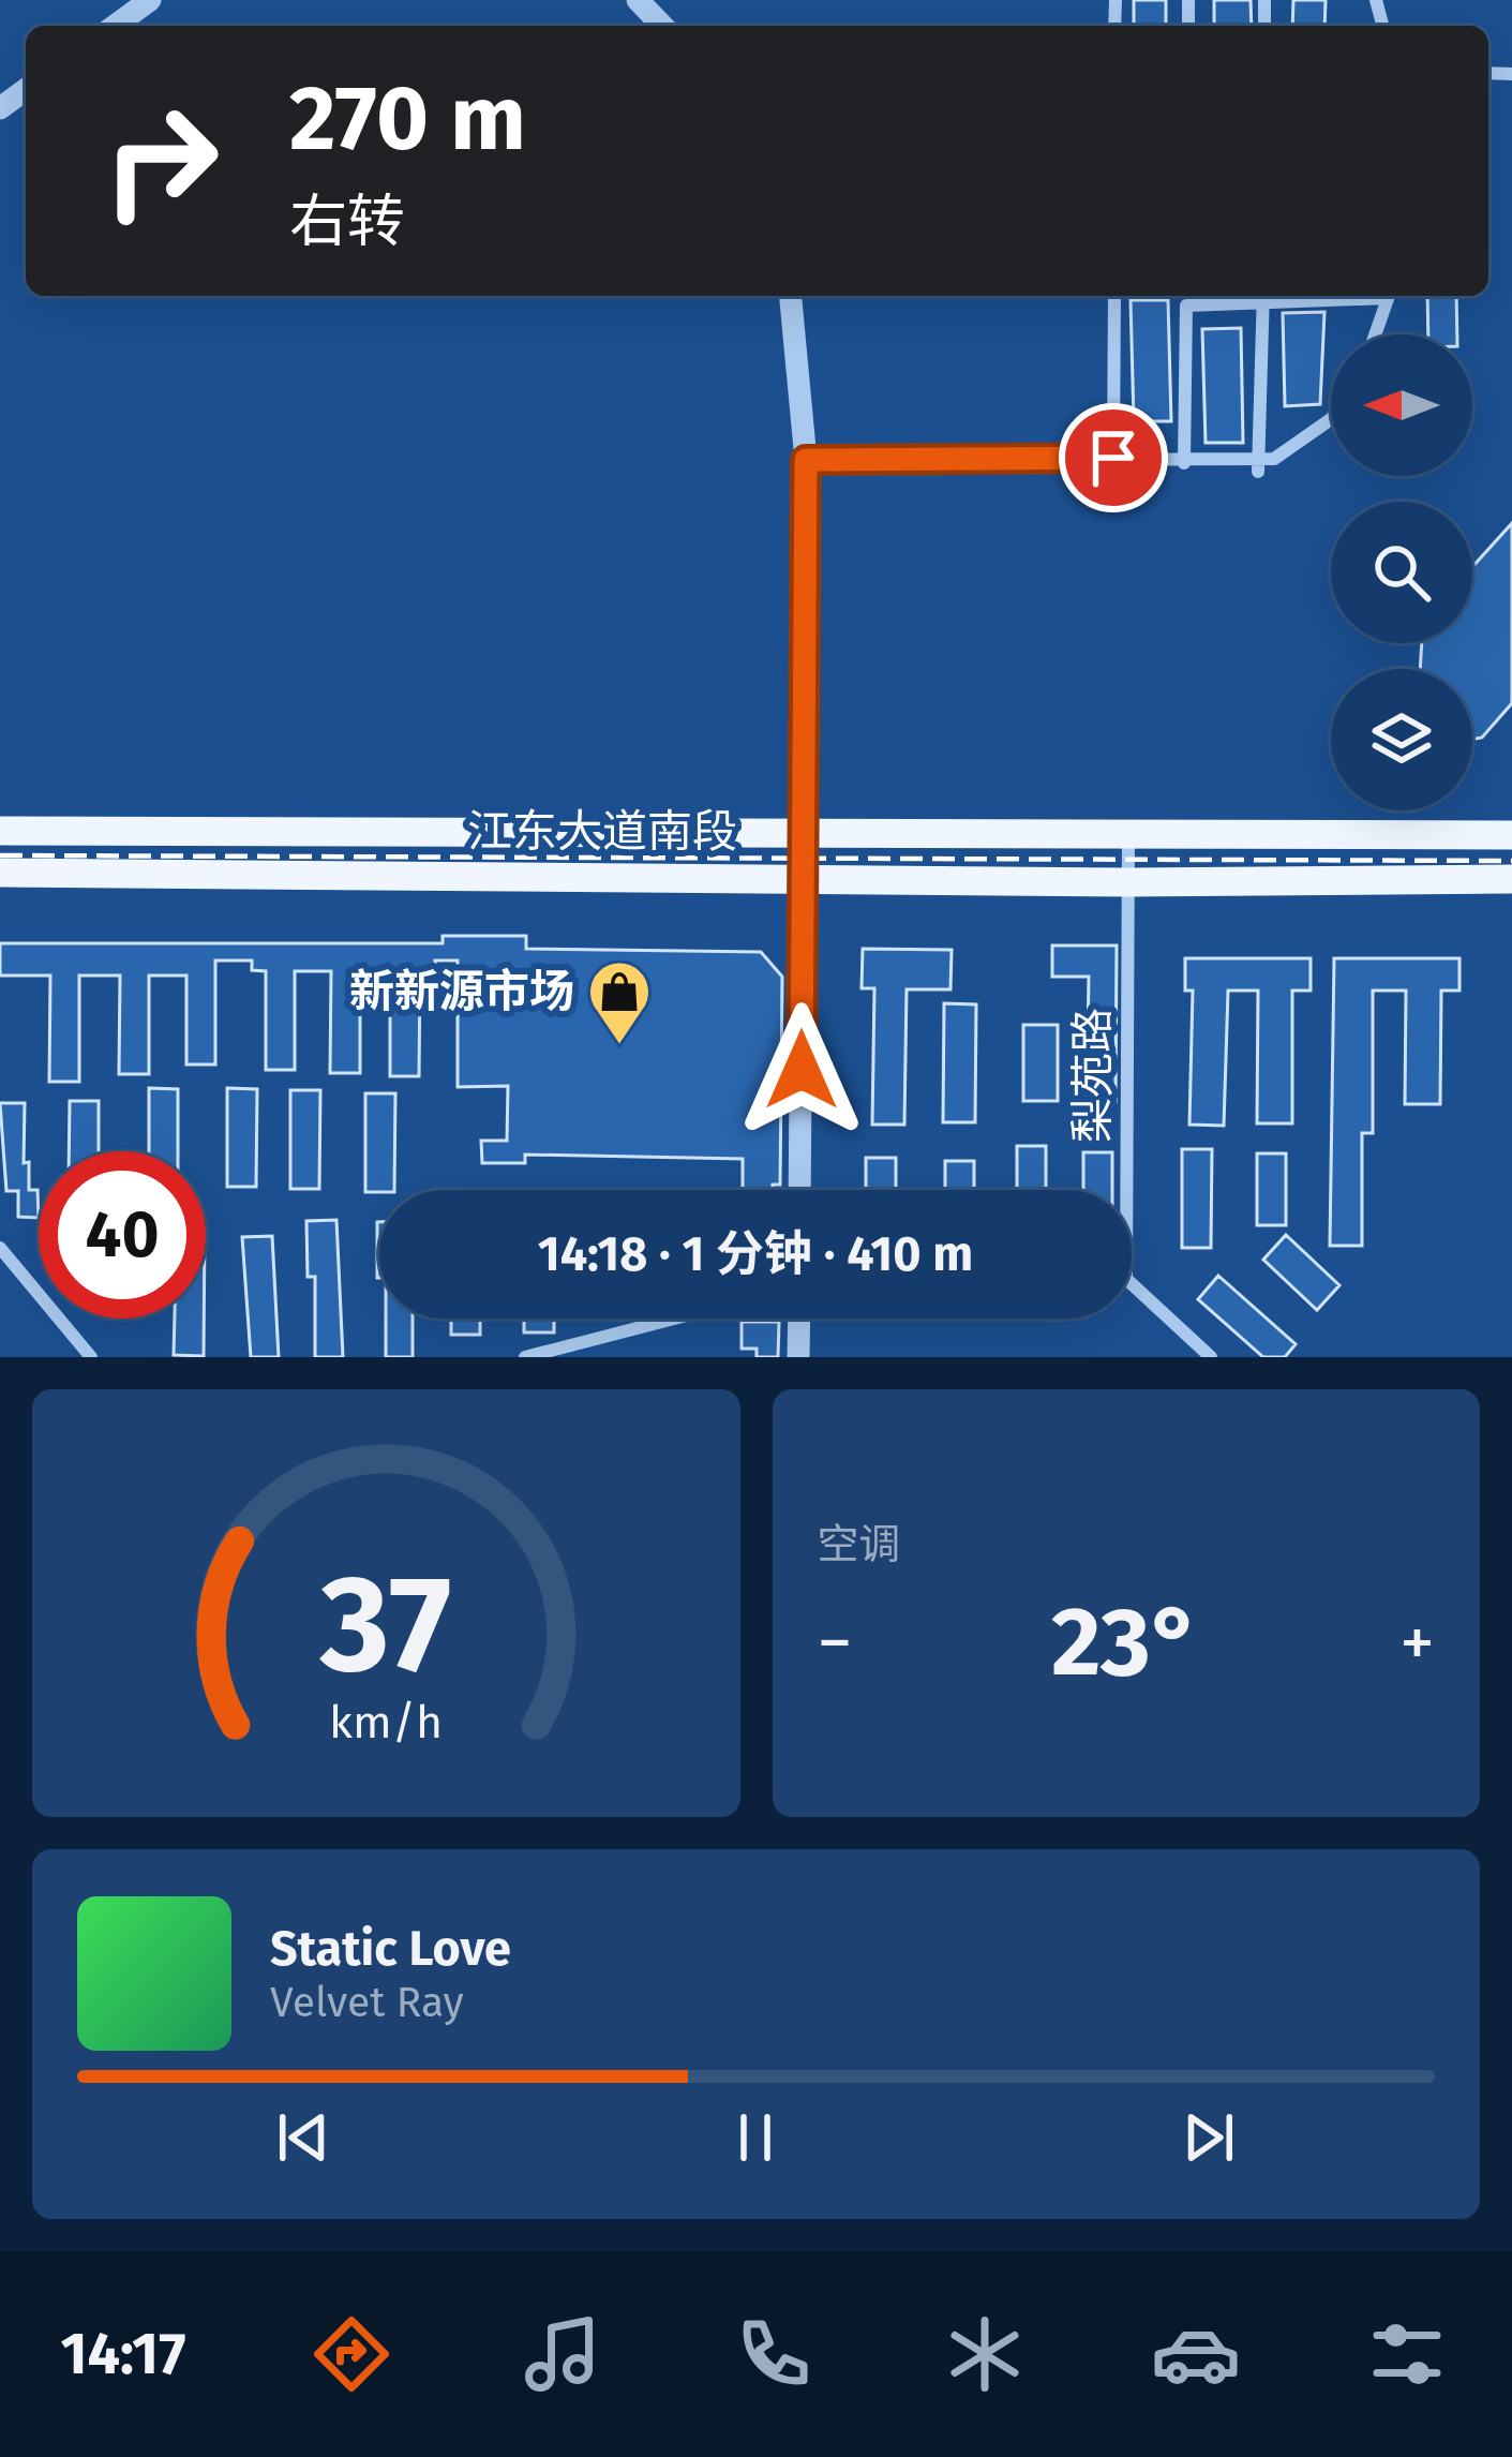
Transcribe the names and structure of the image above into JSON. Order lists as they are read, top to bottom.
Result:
{
  "streets": {
    "main road": ["江东大道南段"],
    "street": ["梨苑路"]
  },
  "crossings": [
    ["江东大道南段", "梨苑路"]
  ],
  "places": {
    "shop": ["新新源市场"]
  },
  "north": "left",
  "page": {
    "turn": ["270 m", "右转"],
    "limit": "40",
    "trip": "14:18 · 1 分钟 · 410 m",
    "tile": "空调",
    "heat": ["−", "23°", "+"],
    "song": ["Static Love", "Velvet Ray"],
    "tabs": "14:17",
    "gauge": ["37", "km/h"]
  }
}
